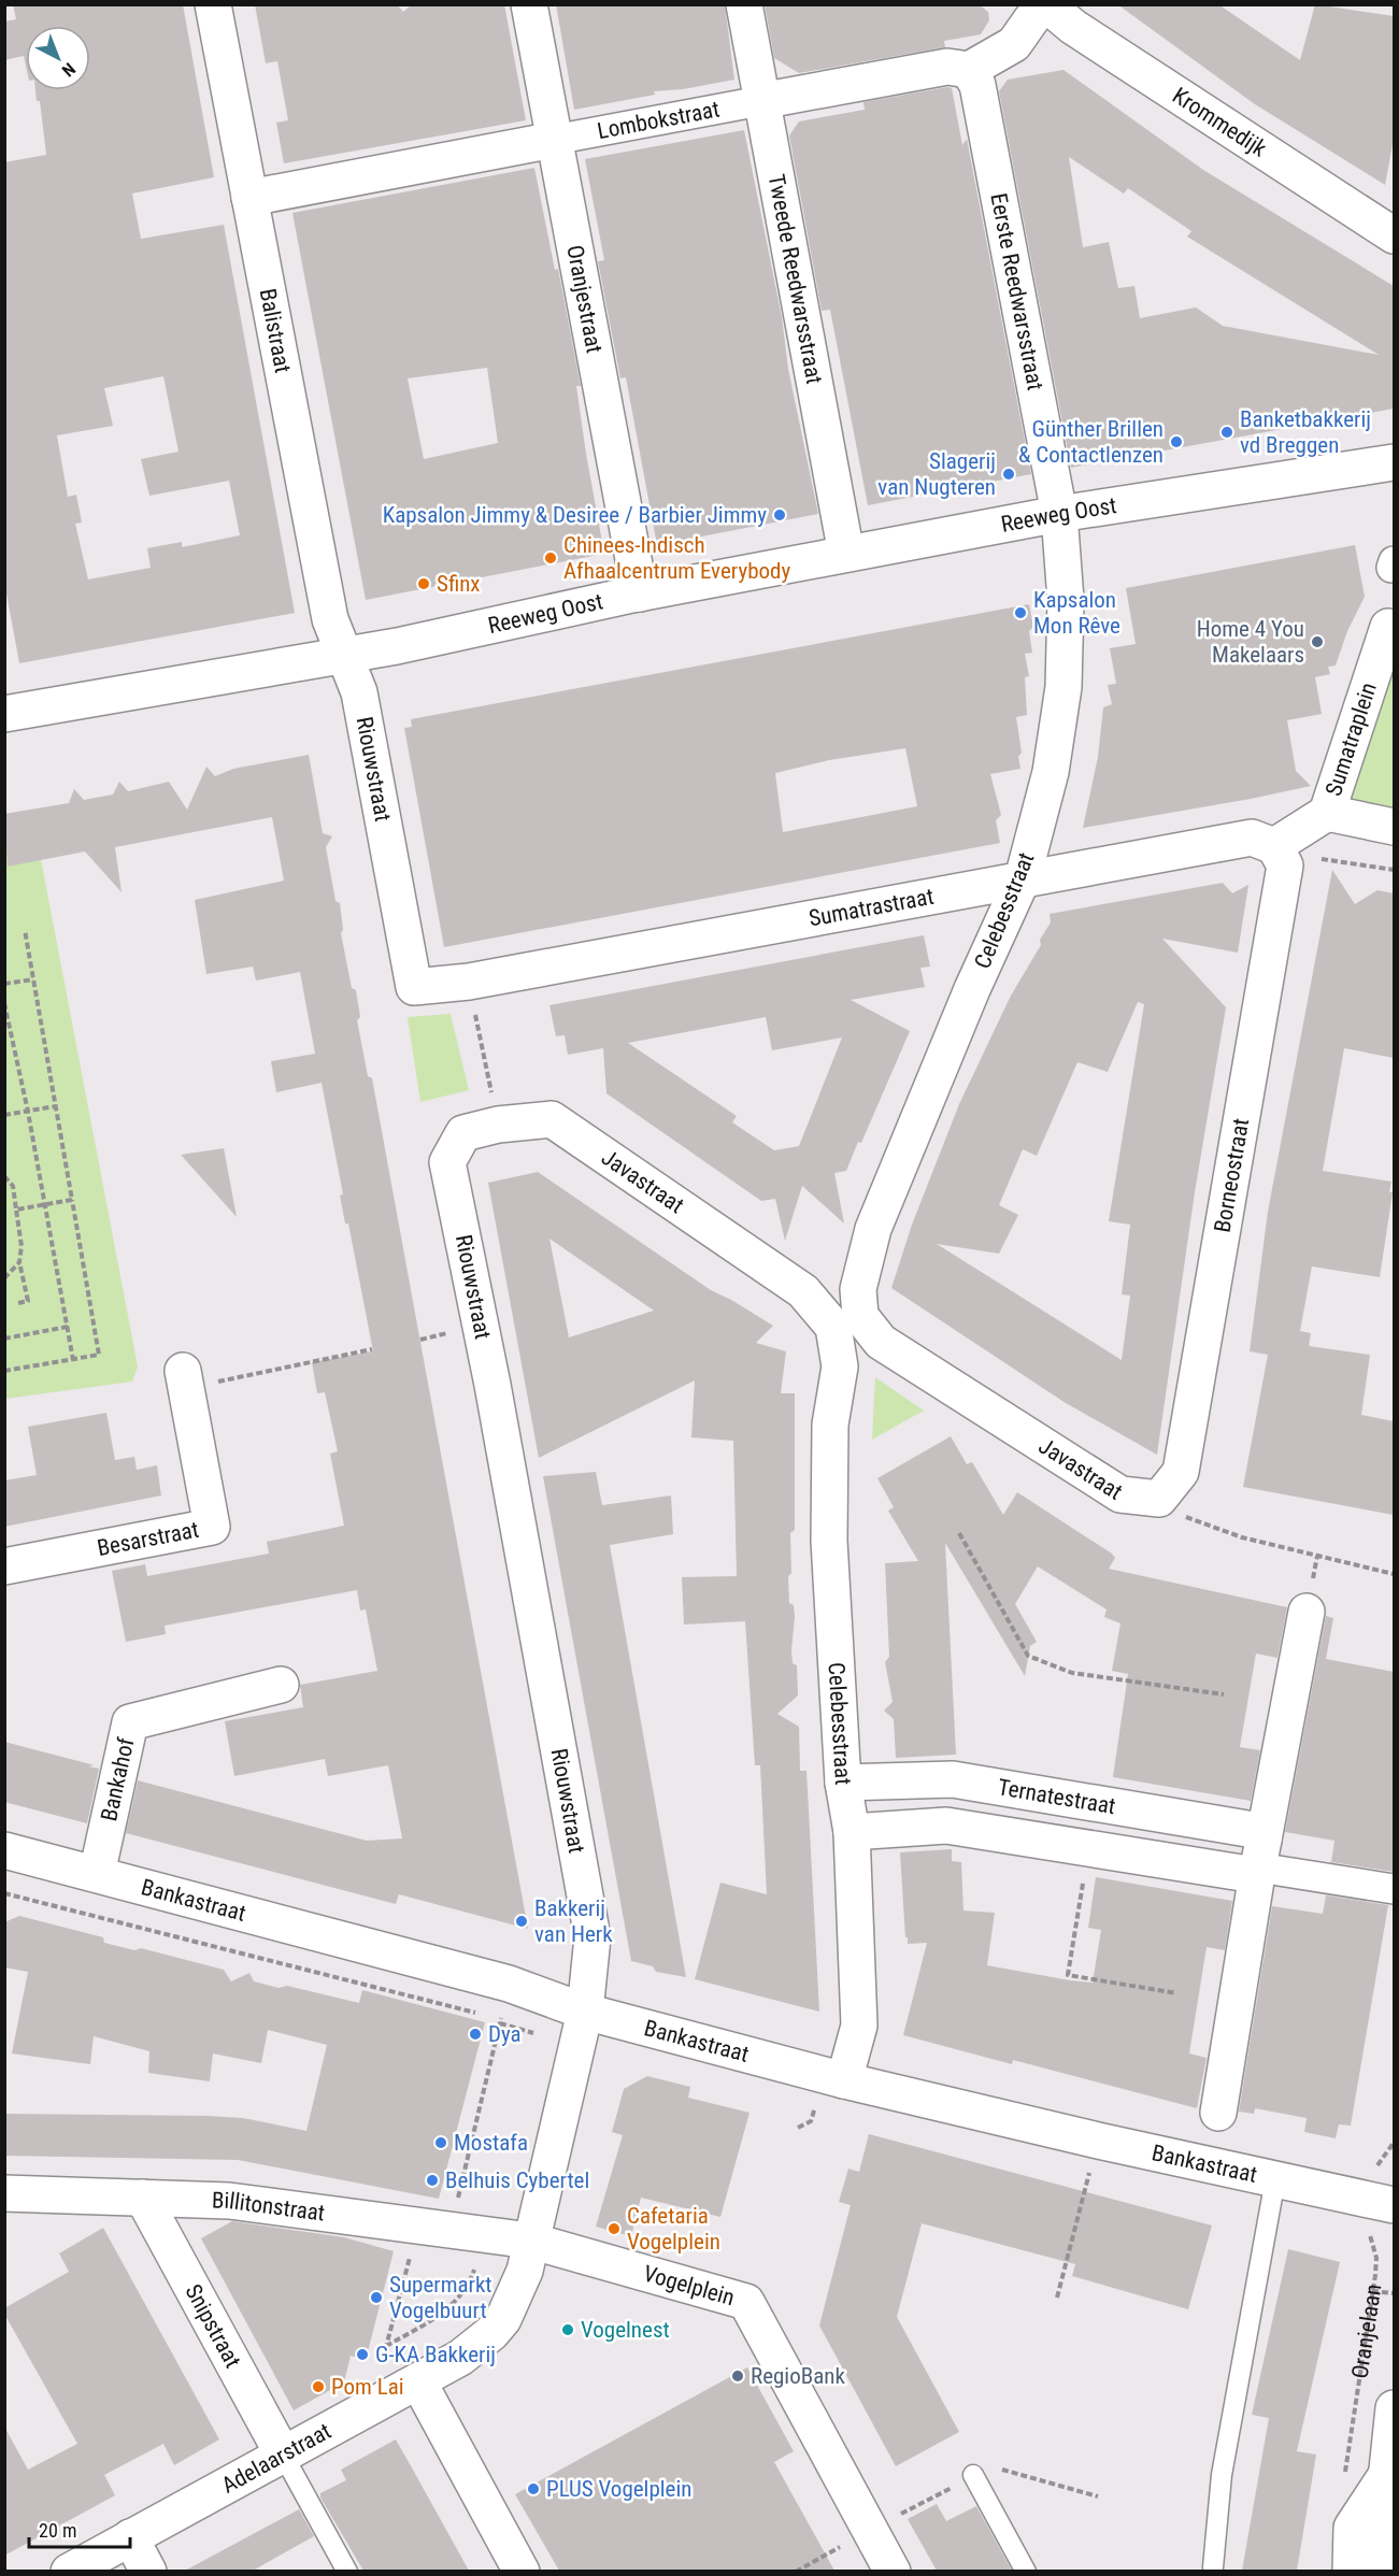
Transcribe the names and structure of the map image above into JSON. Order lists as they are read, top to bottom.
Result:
{
  "streets": {
    "street": [
      "Lombokstraat",
      "Krommedijk",
      "Tweede Reedwarsstraat",
      "Eerste Reedwarsstraat",
      "Oranjestraat",
      "Balistraat",
      "Reeweg Oost",
      "Sumatraplein",
      "Riouwstraat",
      "Sumatrastraat",
      "Celebesstraat",
      "Borneostraat",
      "Javastraat",
      "Besarstraat",
      "Bankahof",
      "Ternatestraat",
      "Bankastraat",
      "Billitonstraat",
      "Vogelplein",
      "Snipstraat",
      "Adelaarstraat"
    ],
    "path": ["Oranjelaan"]
  },
  "crossings": [
    ["Lombokstraat", "Tweede Reedwarsstraat"],
    ["Lombokstraat", "Eerste Reedwarsstraat"],
    ["Lombokstraat", "Oranjestraat"],
    ["Lombokstraat", "Balistraat"],
    ["Tweede Reedwarsstraat", "Reeweg Oost"],
    ["Eerste Reedwarsstraat", "Reeweg Oost"],
    ["Eerste Reedwarsstraat", "Celebesstraat"],
    ["Oranjestraat", "Reeweg Oost"],
    ["Balistraat", "Reeweg Oost"],
    ["Balistraat", "Riouwstraat"],
    ["Reeweg Oost", "Riouwstraat"],
    ["Reeweg Oost", "Celebesstraat"],
    ["Sumatraplein", "Sumatrastraat"],
    ["Sumatraplein", "Borneostraat"],
    ["Riouwstraat", "Sumatrastraat"],
    ["Riouwstraat", "Javastraat"],
    ["Riouwstraat", "Bankastraat"],
    ["Sumatrastraat", "Celebesstraat"],
    ["Sumatrastraat", "Borneostraat"],
    ["Celebesstraat", "Javastraat"],
    ["Celebesstraat", "Ternatestraat"],
    ["Celebesstraat", "Bankastraat"],
    ["Borneostraat", "Javastraat"],
    ["Bankahof", "Bankastraat"],
    ["Bankastraat", "Oranjelaan"],
    ["Billitonstraat", "Vogelplein"],
    ["Billitonstraat", "Snipstraat"],
    ["Snipstraat", "Adelaarstraat"]
  ],
  "places": [
    "Banketbakkerij vd Breggen",
    "Günther Brillen & Contactlenzen",
    "Slagerij van Nugteren",
    "Kapsalon Jimmy & Desiree / Barbier Jimmy",
    "Chinees-Indisch Afhaalcentrum Everybody",
    "Sfinx",
    "Kapsalon Mon Rêve",
    "Home 4 You Makelaars",
    "Bakkerij van Herk",
    "Dya",
    "Mostafa",
    "Belhuis Cybertel",
    "Cafetaria Vogelplein",
    "Supermarkt Vogelbuurt",
    "Vogelnest",
    "G-KA Bakkerij",
    "RegioBank",
    "Pom Lai",
    "PLUS Vogelplein"
  ],
  "scale_bar": "20 m",
  "north": "bottom right"
}
